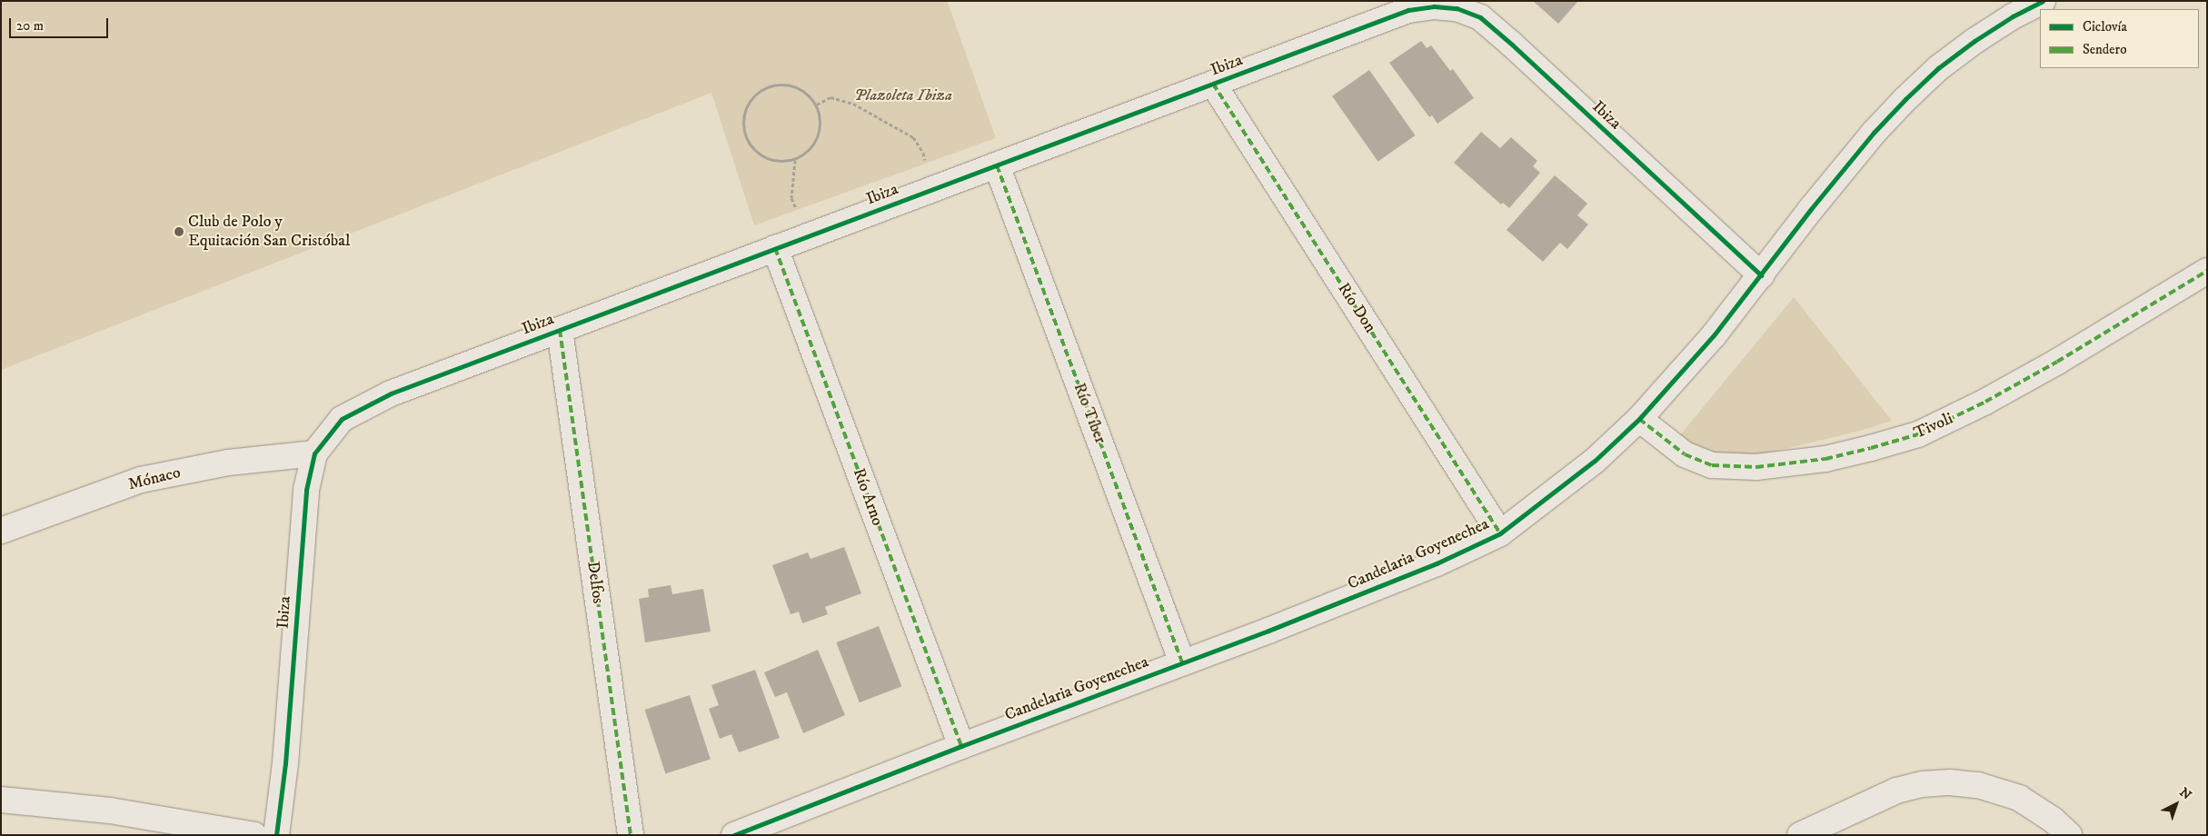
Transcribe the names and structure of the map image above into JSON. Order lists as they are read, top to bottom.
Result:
{
  "streets": {
    "street": [
      "Ibiza",
      "Río Don",
      "Río Tíber",
      "Tivoli",
      "Mónaco",
      "Río Arno",
      "Candelaria Goyenechea",
      "Delfos"
    ]
  },
  "crossings": [
    ["Ibiza", "Río Don"],
    ["Ibiza", "Río Tíber"],
    ["Ibiza", "Mónaco"],
    ["Ibiza", "Río Arno"],
    ["Ibiza", "Candelaria Goyenechea"],
    ["Ibiza", "Delfos"],
    ["Río Don", "Candelaria Goyenechea"],
    ["Río Tíber", "Candelaria Goyenechea"],
    ["Tivoli", "Candelaria Goyenechea"],
    ["Río Arno", "Candelaria Goyenechea"]
  ],
  "parks": ["Plazoleta Ibiza"],
  "places": ["Club de Polo y Equitación San Cristóbal"],
  "legend": ["Ciclovía", "Sendero"],
  "scale_bar": "20 m",
  "north": "top right"
}
